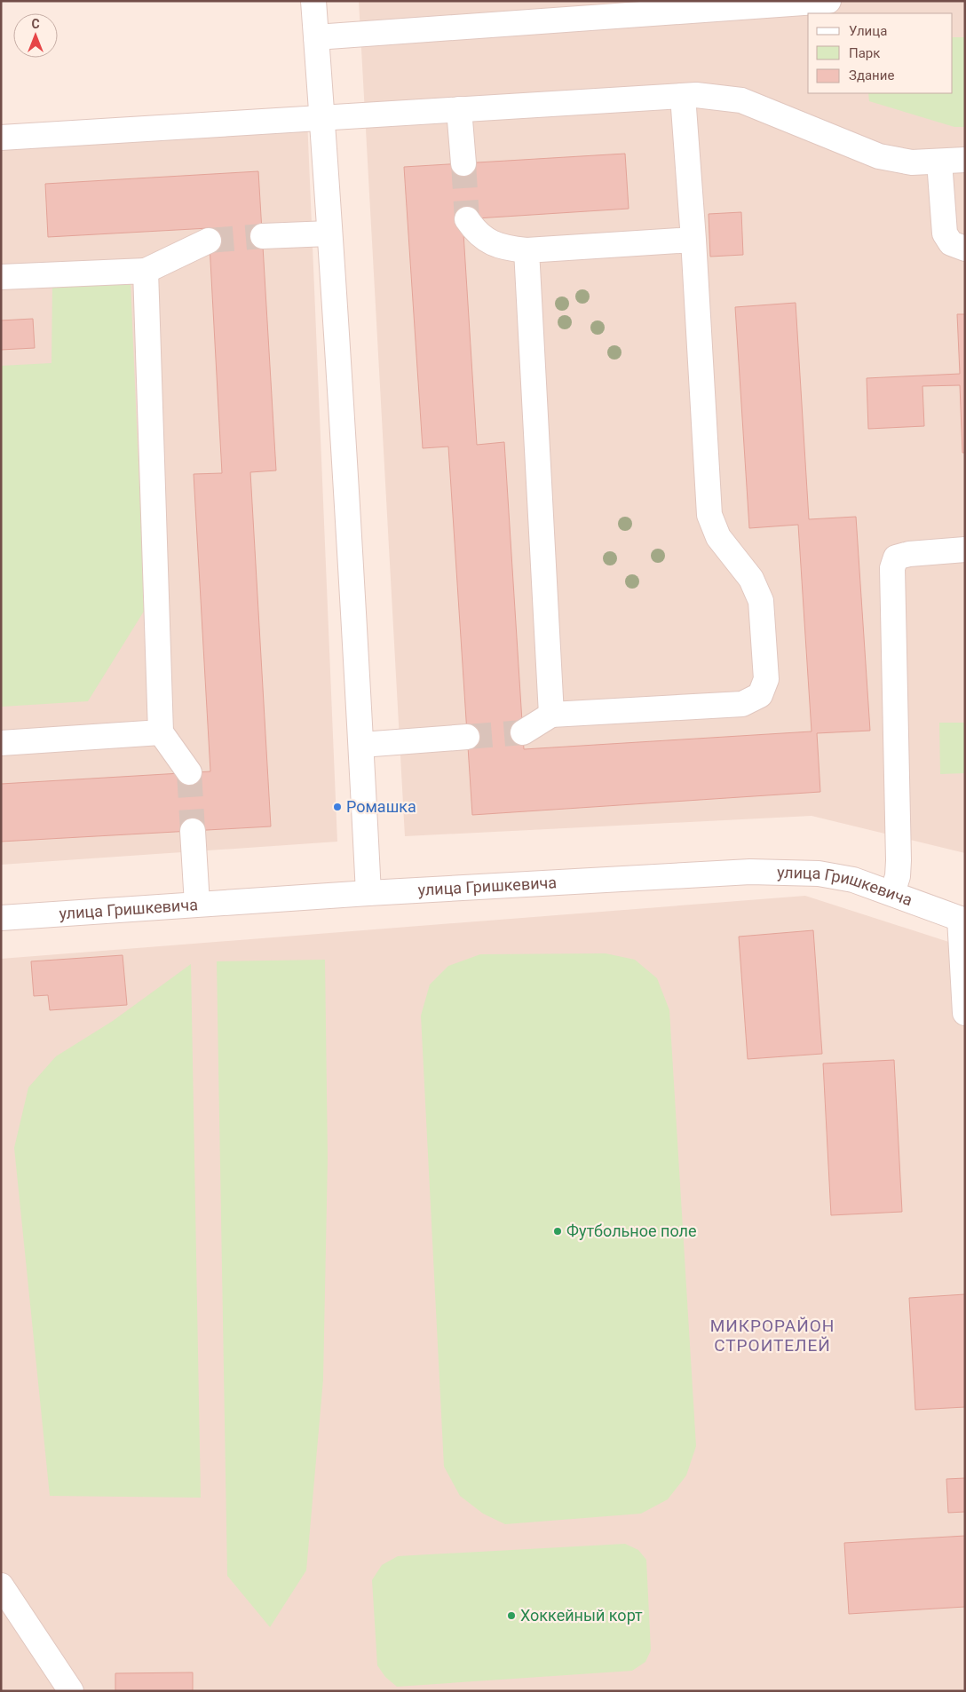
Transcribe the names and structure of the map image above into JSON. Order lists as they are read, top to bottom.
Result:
{
  "streets": {
    "street": ["улица Гришкевича"]
  },
  "districts": ["МИКРОРАЙОН СТРОИТЕЛЕЙ"],
  "places": ["Ромашка", "Футбольное поле", "Хоккейный корт"],
  "legend": ["Улица", "Парк", "Здание"],
  "north": "top"
}
